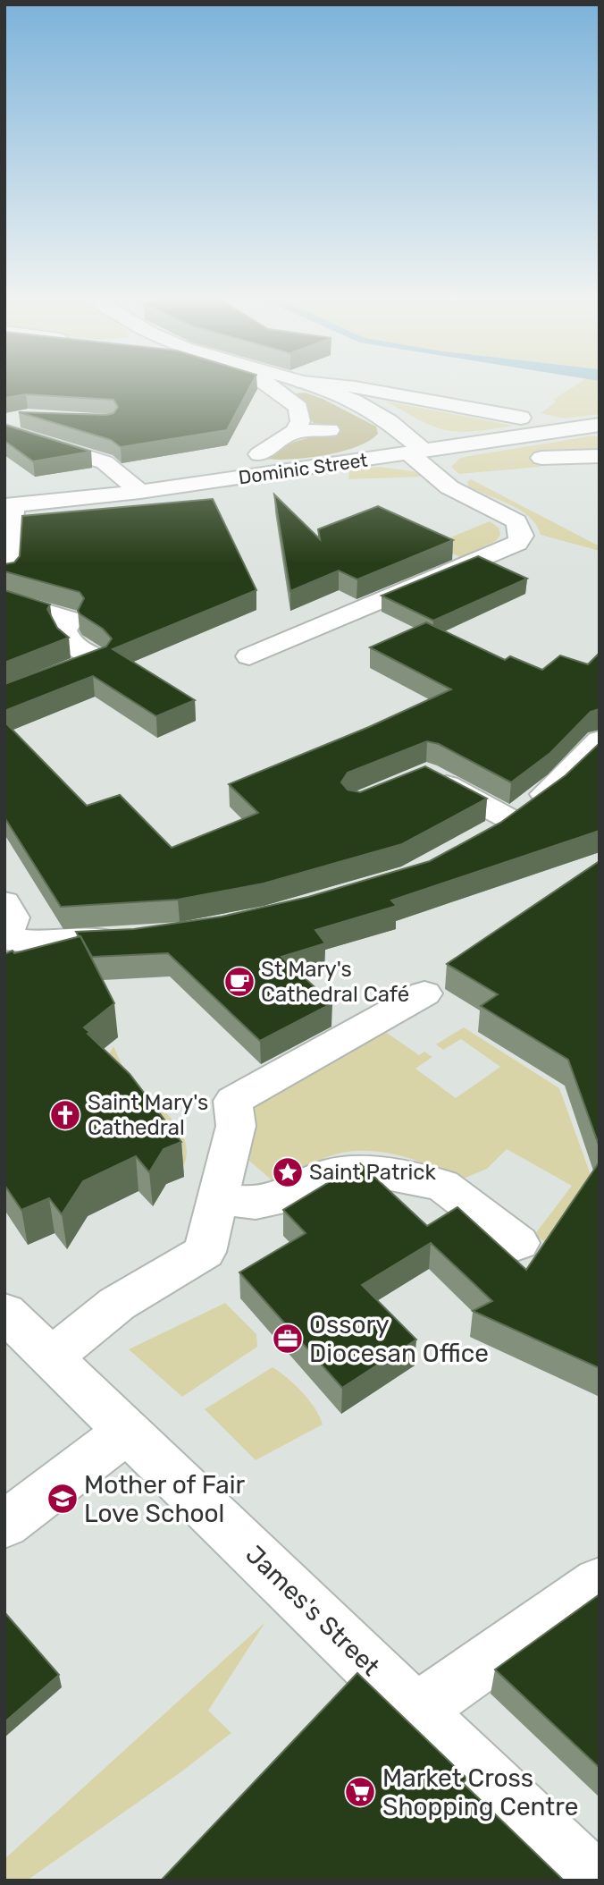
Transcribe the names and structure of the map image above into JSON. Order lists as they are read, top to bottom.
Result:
{
  "streets": {
    "street": ["Dominic Street", "James's Street"]
  },
  "places": {
    "cafe": ["St Mary's Cathedral Café"],
    "church": ["Saint Mary's Cathedral"],
    "place": ["Saint Patrick"],
    "office": ["Ossory Diocesan Office"],
    "school or university": ["Mother of Fair Love School"],
    "supermarket": ["Market Cross Shopping Centre"]
  }
}
